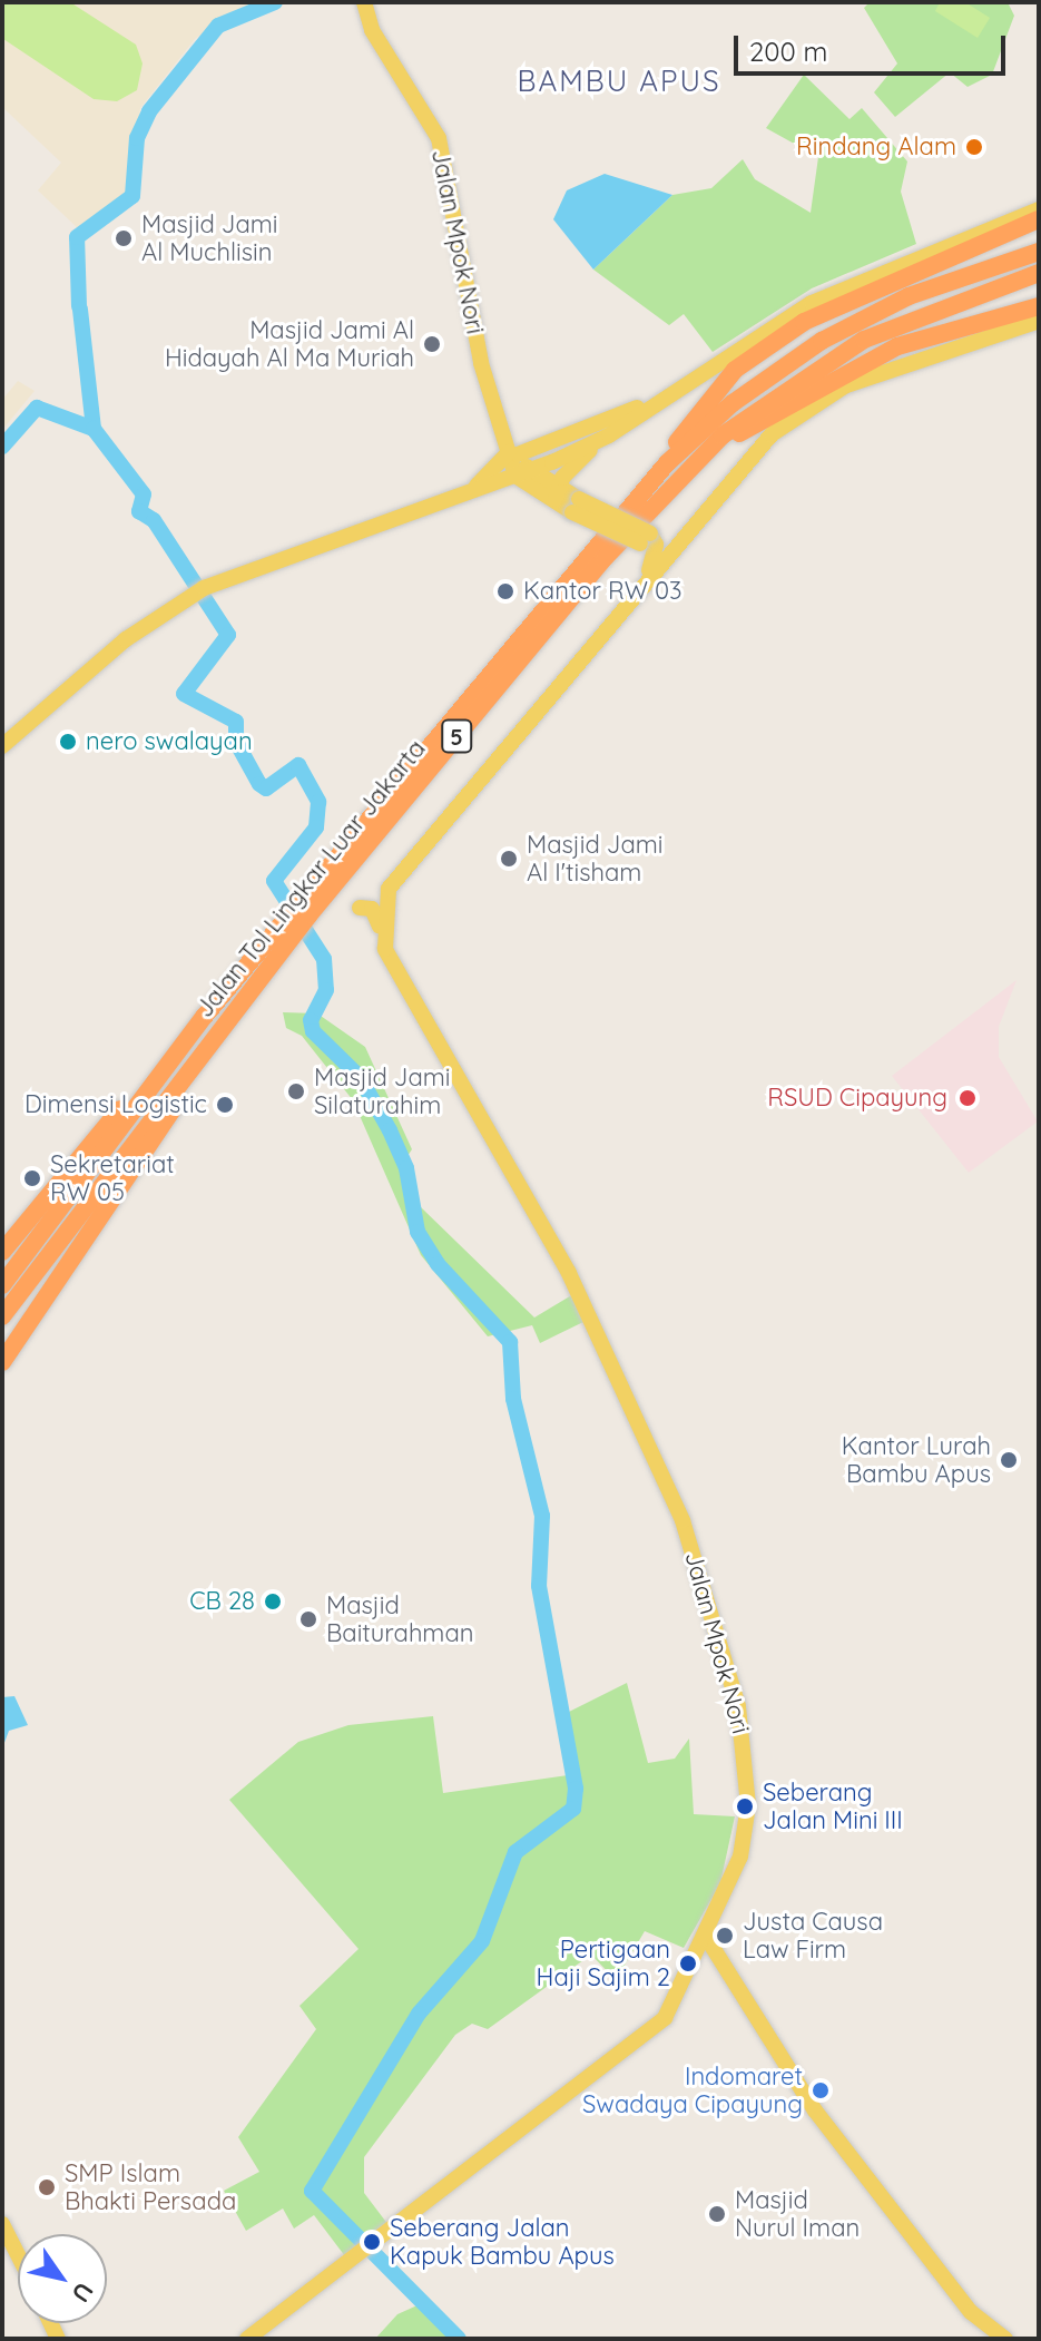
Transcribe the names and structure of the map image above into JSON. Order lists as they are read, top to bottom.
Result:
{
  "streets": {
    "highway": ["5", "Jalan Tol Lingkar Luar Jakarta"],
    "main road": ["Jalan Mpok Nori"]
  },
  "districts": ["BAMBU APUS"],
  "places": [
    "Rindang Alam",
    "Masjid Jami Al Muchlisin",
    "Masjid Jami Al Hidayah Al Ma Muriah",
    "Kantor RW 03",
    "nero swalayan",
    "Masjid Jami Al I'tisham",
    "Masjid Jami Silaturahim",
    "RSUD Cipayung",
    "Dimensi Logistic",
    "Sekretariat RW 05",
    "Kantor Lurah Bambu Apus",
    "CB 28",
    "Masjid Baiturahman",
    "Seberang Jalan Mini III",
    "Justa Causa Law Firm",
    "Pertigaan Haji Sajim 2",
    "Indomaret Swadaya Cipayung",
    "SMP Islam Bhakti Persada",
    "Masjid Nurul Iman",
    "Seberang Jalan Kapuk Bambu Apus"
  ],
  "scale_bar": "200 m",
  "north": "bottom right"
}
